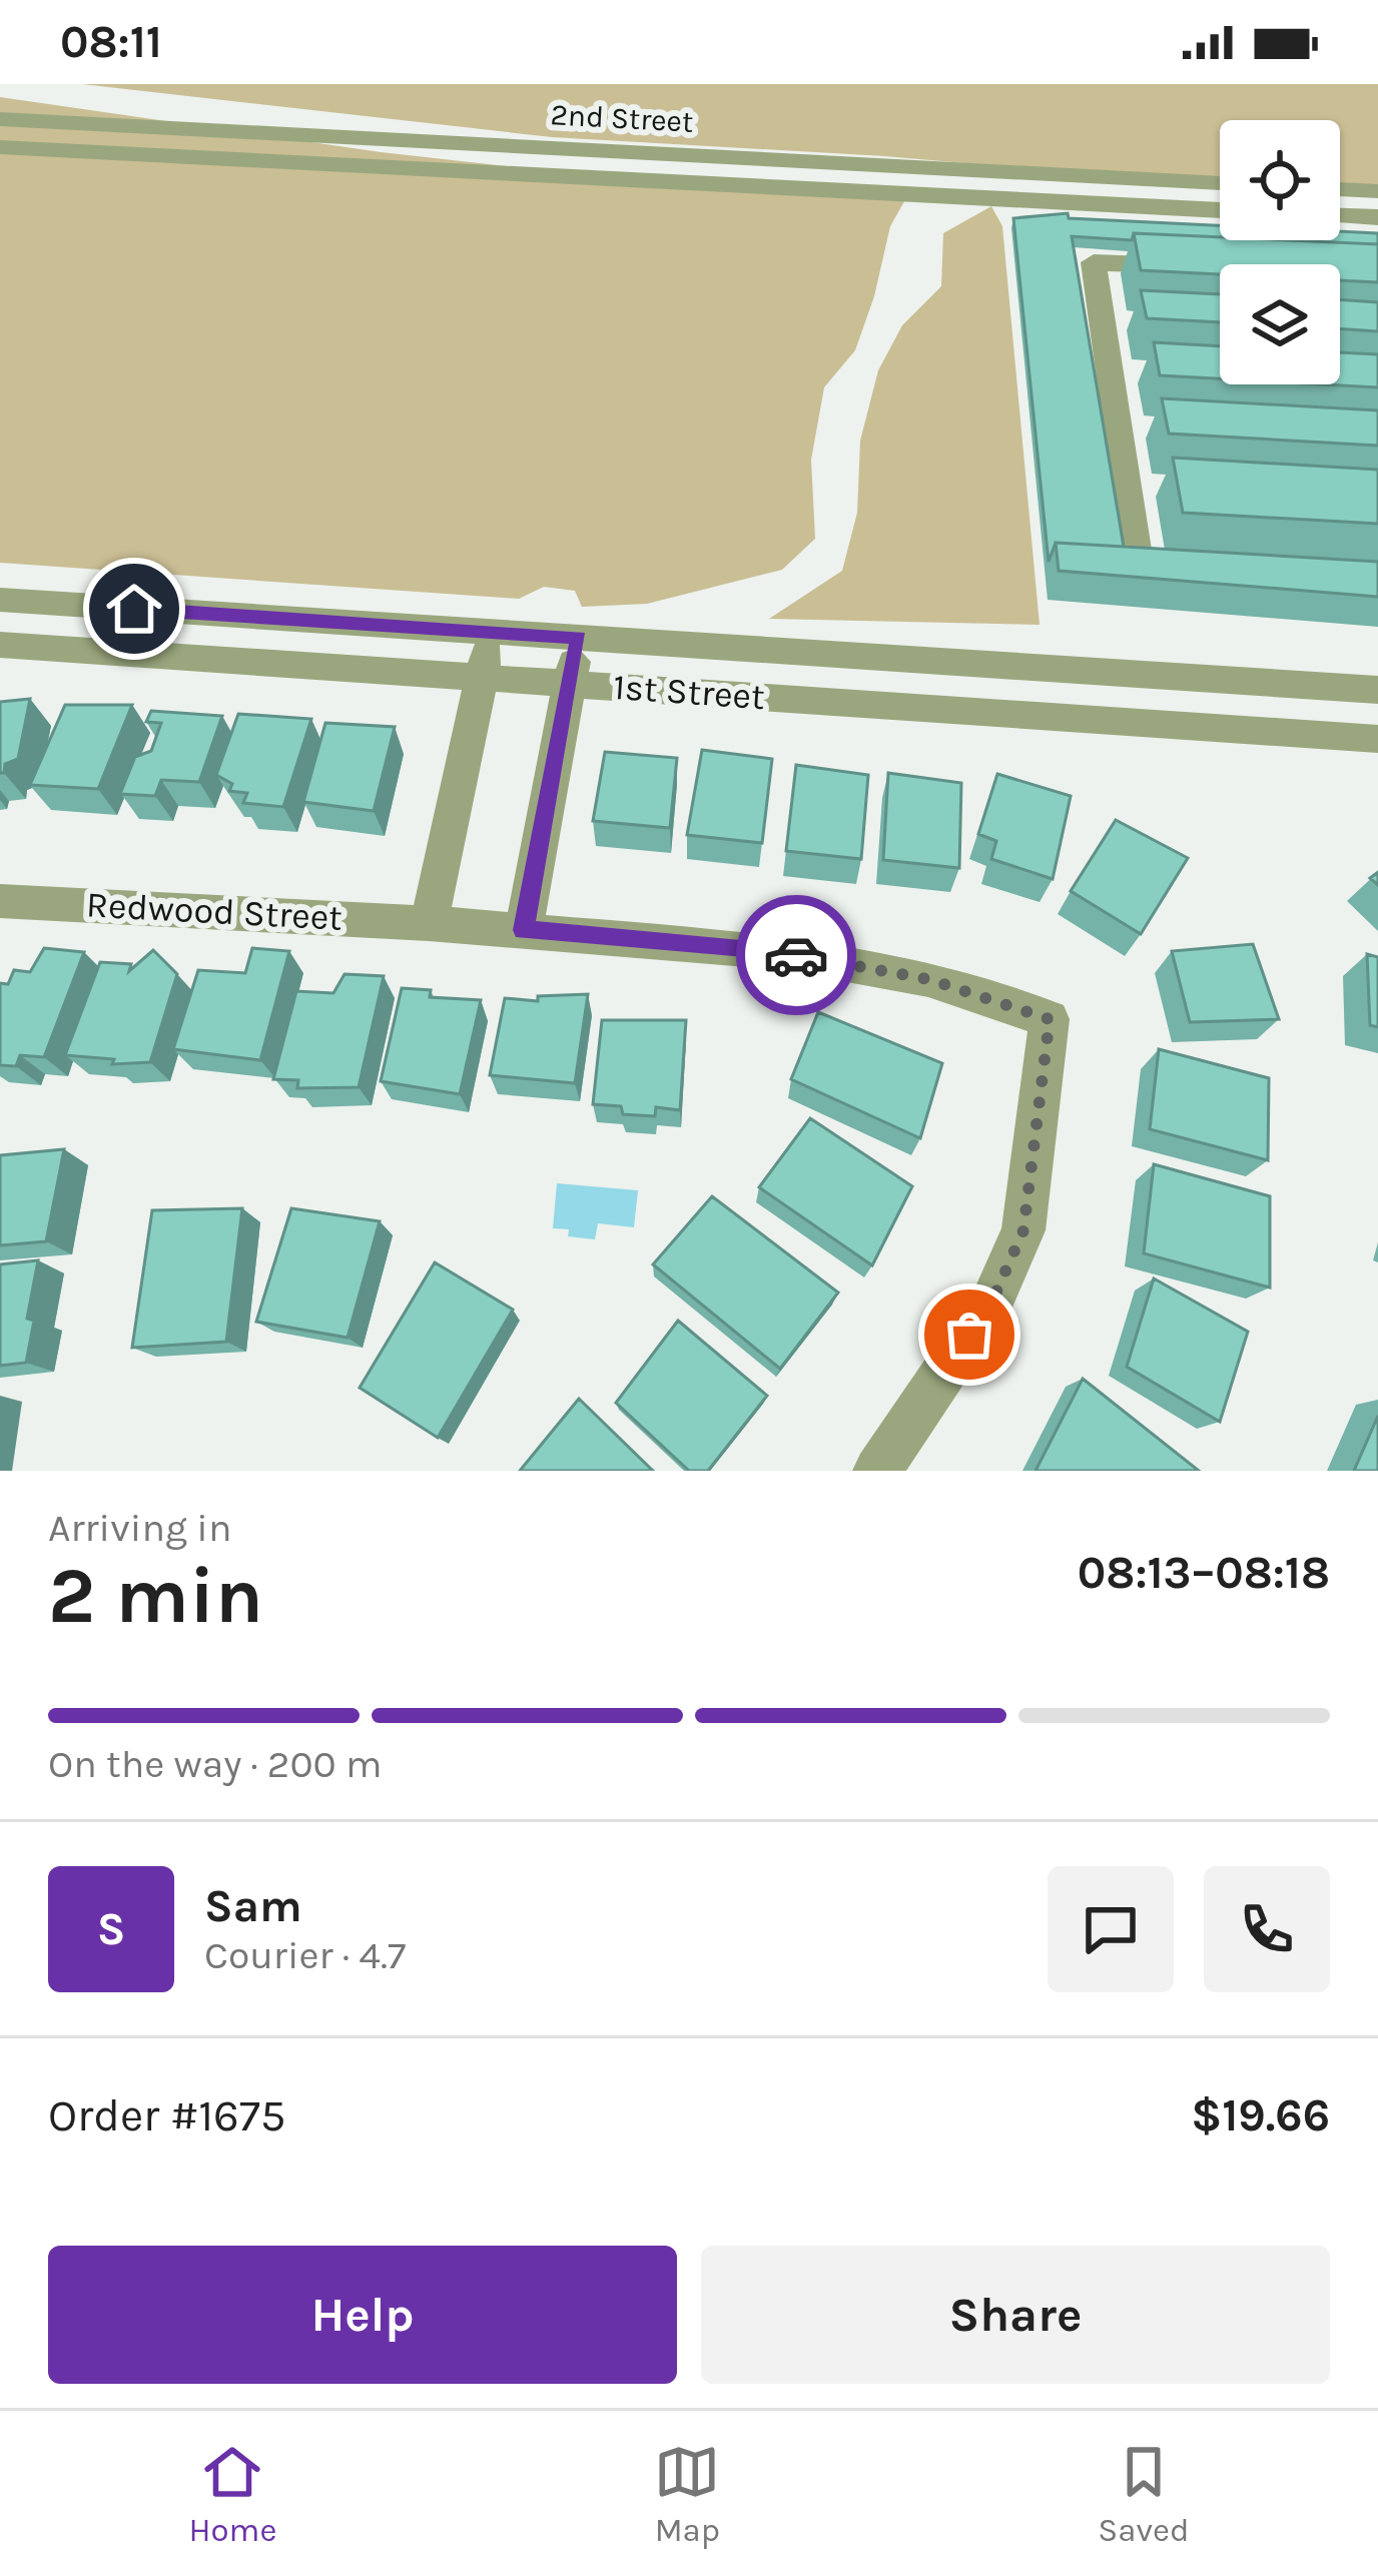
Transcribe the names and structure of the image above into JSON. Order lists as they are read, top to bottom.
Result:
{
  "streets": {
    "street": ["2nd Street", "1st Street", "Redwood Street"]
  },
  "page": {
    "status": "08:11",
    "heading": ["2 min", "Arriving in", "08:13–08:18"],
    "panel": [
      "Sam",
      "Courier · 4.7",
      "Order #1675",
      "$19.66"
    ],
    "bar": "On the way · 200 m",
    "round": "S",
    "buttons": ["Help", "Share"],
    "tabs": ["Home", "Map", "Saved"]
  }
}
